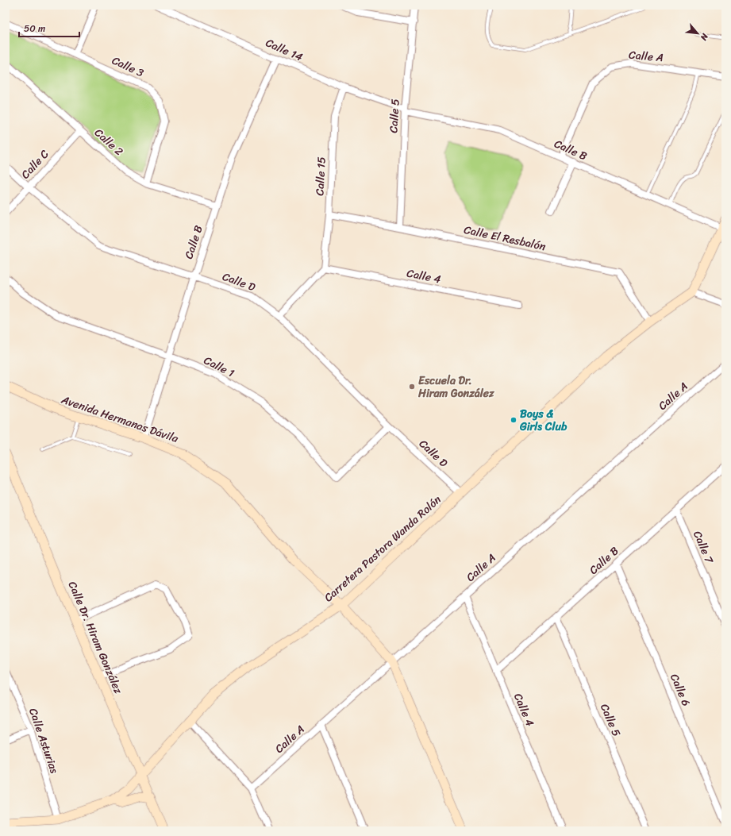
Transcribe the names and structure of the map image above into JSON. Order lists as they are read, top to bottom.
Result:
{
  "streets": {
    "street": [
      "Calle 14",
      "Calle A",
      "Calle 3",
      "Calle 5",
      "Calle 2",
      "Calle B",
      "Calle C",
      "Calle 15",
      "Calle El Resbalón",
      "Calle 4",
      "Calle D",
      "Calle 1",
      "Avenida Hermanas Dávila",
      "Calle 7",
      "Carretera Pastora Wanda Rolón",
      "Calle Dr. Hiram González",
      "Calle 6",
      "Calle Asturias"
    ]
  },
  "crossings": [
    ["Calle 14", "Calle 5"],
    ["Calle 14", "Calle B"],
    ["Calle 14", "Calle 15"],
    ["Calle A", "Calle B"],
    ["Calle A", "Calle 4"],
    ["Calle A", "Avenida Hermanas Dávila"],
    ["Calle 3", "Calle 2"],
    ["Calle 5", "Calle B"],
    ["Calle 5", "Calle El Resbalón"],
    ["Calle 2", "Calle B"],
    ["Calle 2", "Calle C"],
    ["Calle B", "Calle 4"],
    ["Calle B", "Calle D"],
    ["Calle B", "Calle 1"],
    ["Calle B", "Avenida Hermanas Dávila"],
    ["Calle B", "Calle 7"],
    ["Calle B", "Calle 6"],
    ["Calle C", "Calle D"],
    ["Calle 15", "Calle El Resbalón"],
    ["Calle 15", "Calle 4"],
    ["Calle El Resbalón", "Carretera Pastora Wanda Rolón"],
    ["Calle D", "Calle 1"],
    ["Calle D", "Carretera Pastora Wanda Rolón"],
    ["Avenida Hermanas Dávila", "Carretera Pastora Wanda Rolón"],
    ["Carretera Pastora Wanda Rolón", "Calle Dr. Hiram González"],
    ["Carretera Pastora Wanda Rolón", "Calle Asturias"]
  ],
  "places": ["Escuela Dr. Hiram González", "Boys & Girls Club"],
  "scale_bar": "50 m",
  "north": "bottom right"
}
